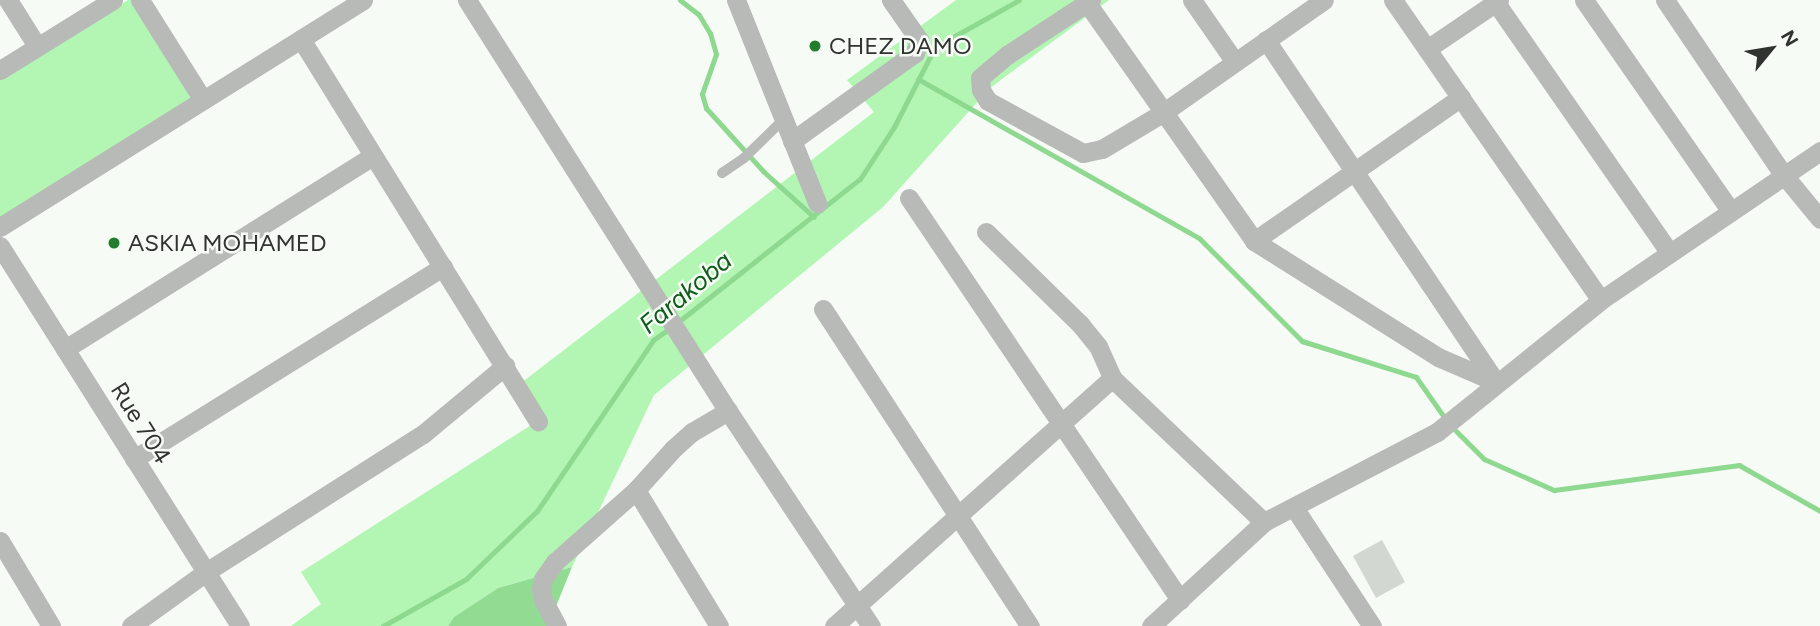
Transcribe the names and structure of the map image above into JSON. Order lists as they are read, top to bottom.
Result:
{
  "streets": {
    "street": ["Rue 704"]
  },
  "water": ["Farakoba"],
  "places": ["CHEZ DAMO", "ASKIA MOHAMED"],
  "north": "top right"
}
